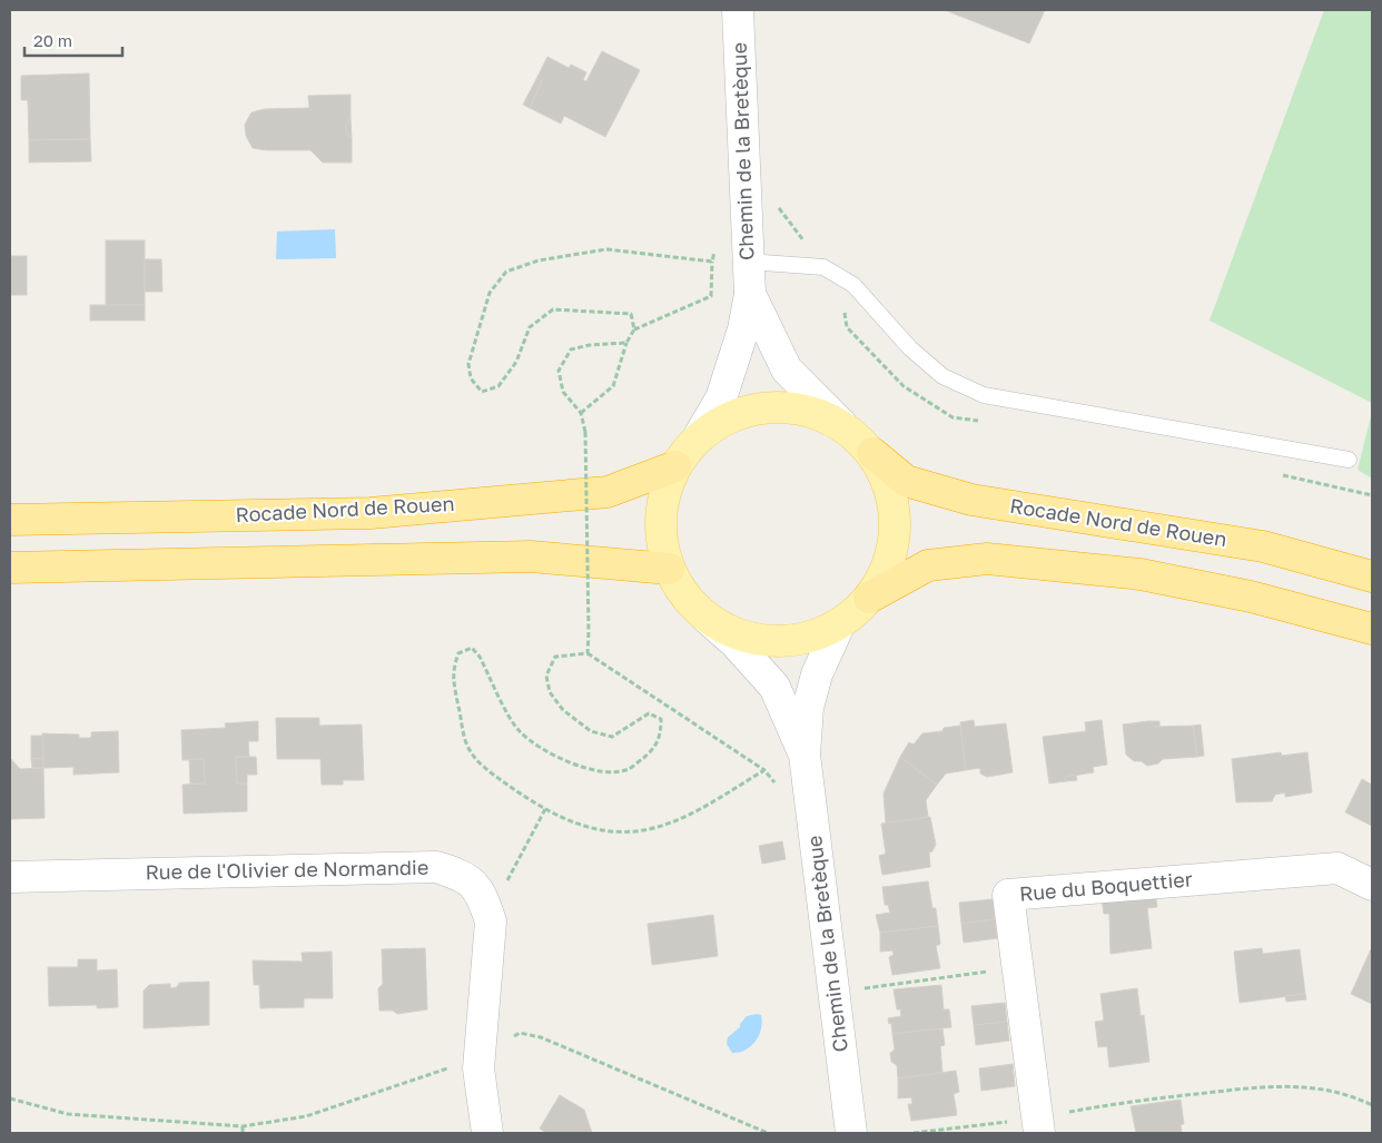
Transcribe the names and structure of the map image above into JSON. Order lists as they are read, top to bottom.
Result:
{
  "streets": {
    "highway": ["Rocade Nord de Rouen"],
    "street": ["Chemin de la Bretèque", "Rue de l'Olivier de Normandie", "Rue du Boquettier"]
  },
  "scale_bar": "20 m"
}
